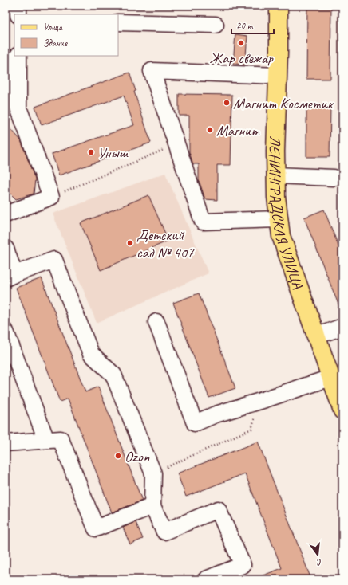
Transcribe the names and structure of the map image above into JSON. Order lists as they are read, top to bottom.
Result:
{
  "streets": {
    "main road": ["ЛЕНИНГРАДСКАЯ УЛИЦА"]
  },
  "places": [
    "Жар свежар",
    "Магнит Косметик",
    "Магнит",
    "Уныш",
    "Детский сад № 407",
    "Ozon"
  ],
  "legend": ["Улица", "Здание"],
  "scale_bar": "20 m",
  "north": "bottom"
}
